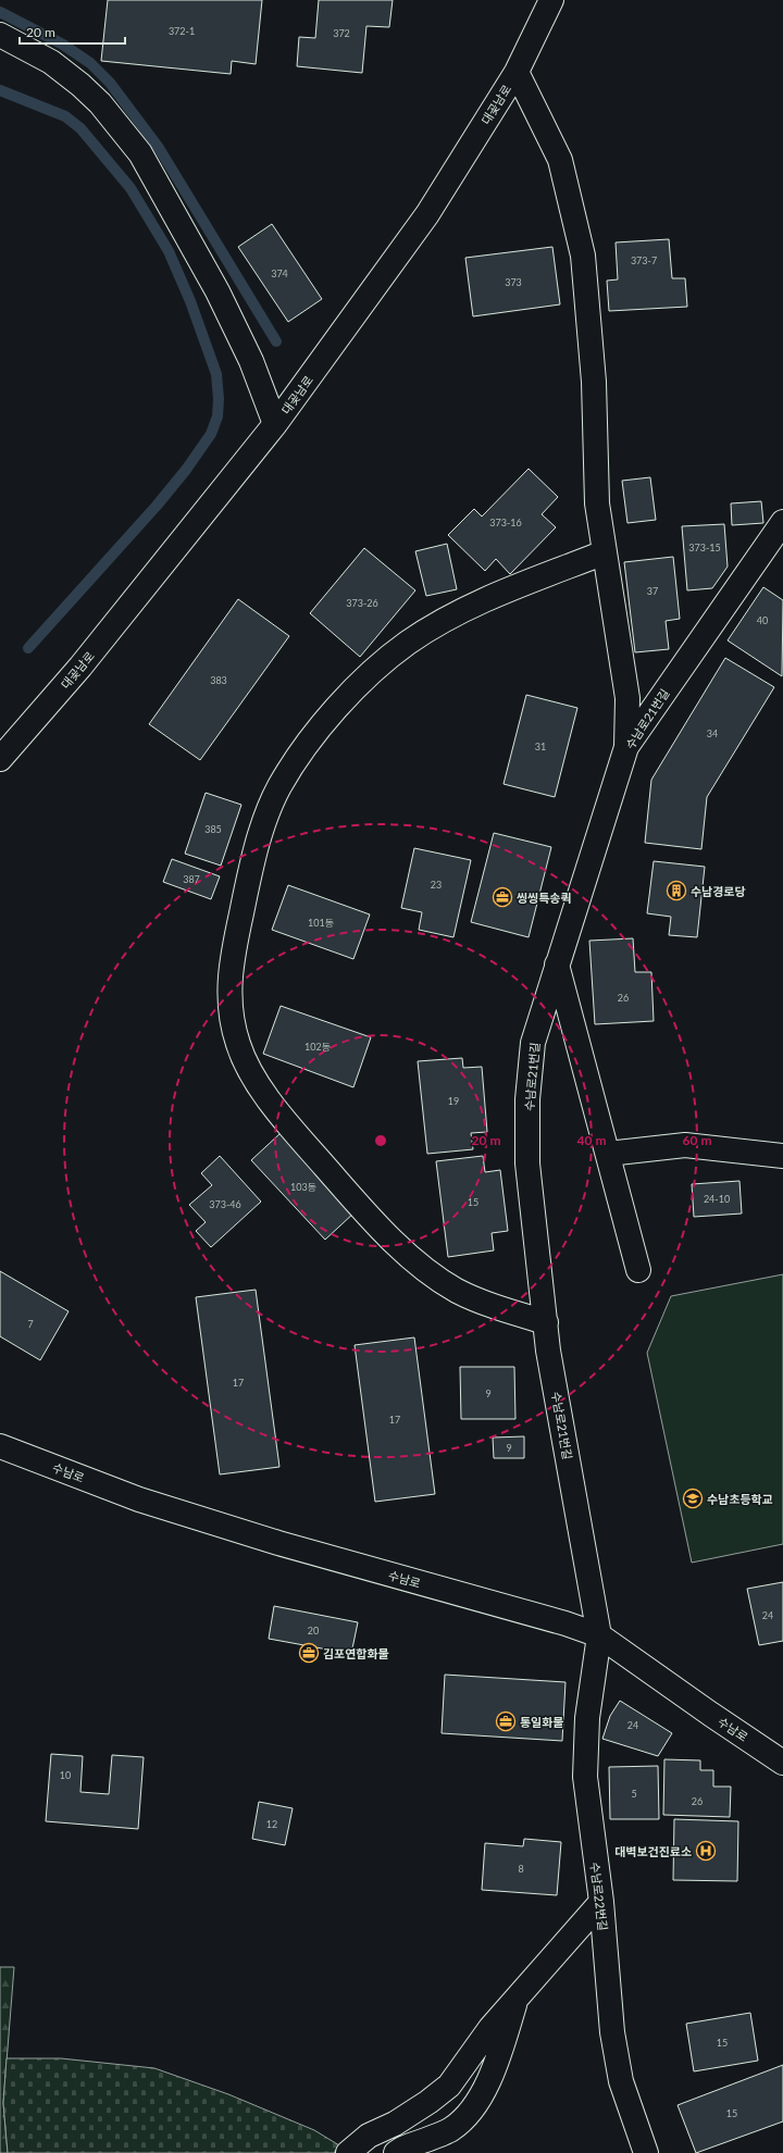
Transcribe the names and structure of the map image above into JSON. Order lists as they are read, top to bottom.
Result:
{
  "streets": {
    "street": [
      "대곶남로",
      "수남로21번길",
      "수남로",
      "수남로22번길"
    ]
  },
  "crossings": [
    ["수남로21번길", "수남로"],
    ["수남로21번길", "수남로22번길"],
    ["수남로", "수남로22번길"]
  ],
  "places": {
    "building": ["수남경로당"],
    "office": ["씽씽특송퀵", "김포연합화물", "통일화물"],
    "school or university": ["수남초등학교"],
    "hospital": ["대벽보건진료소"]
  },
  "house_numbers": [
    "372-1",
    "372",
    "373-7",
    "374",
    "373",
    "373-16",
    "373-15",
    "37",
    "373-26",
    "40",
    "383",
    "34",
    "31",
    "385",
    "387",
    "23",
    "101동",
    "26",
    "102동",
    "19",
    "103동",
    "24-10",
    "15",
    "373-46",
    "7",
    "17",
    "9",
    "17",
    "9",
    "24",
    "20",
    "24",
    "10",
    "5",
    "26",
    "12",
    "8",
    "15",
    "15"
  ],
  "scale_bar": "20 m",
  "rings": ["20 m", "40 m", "60 m"]
}
